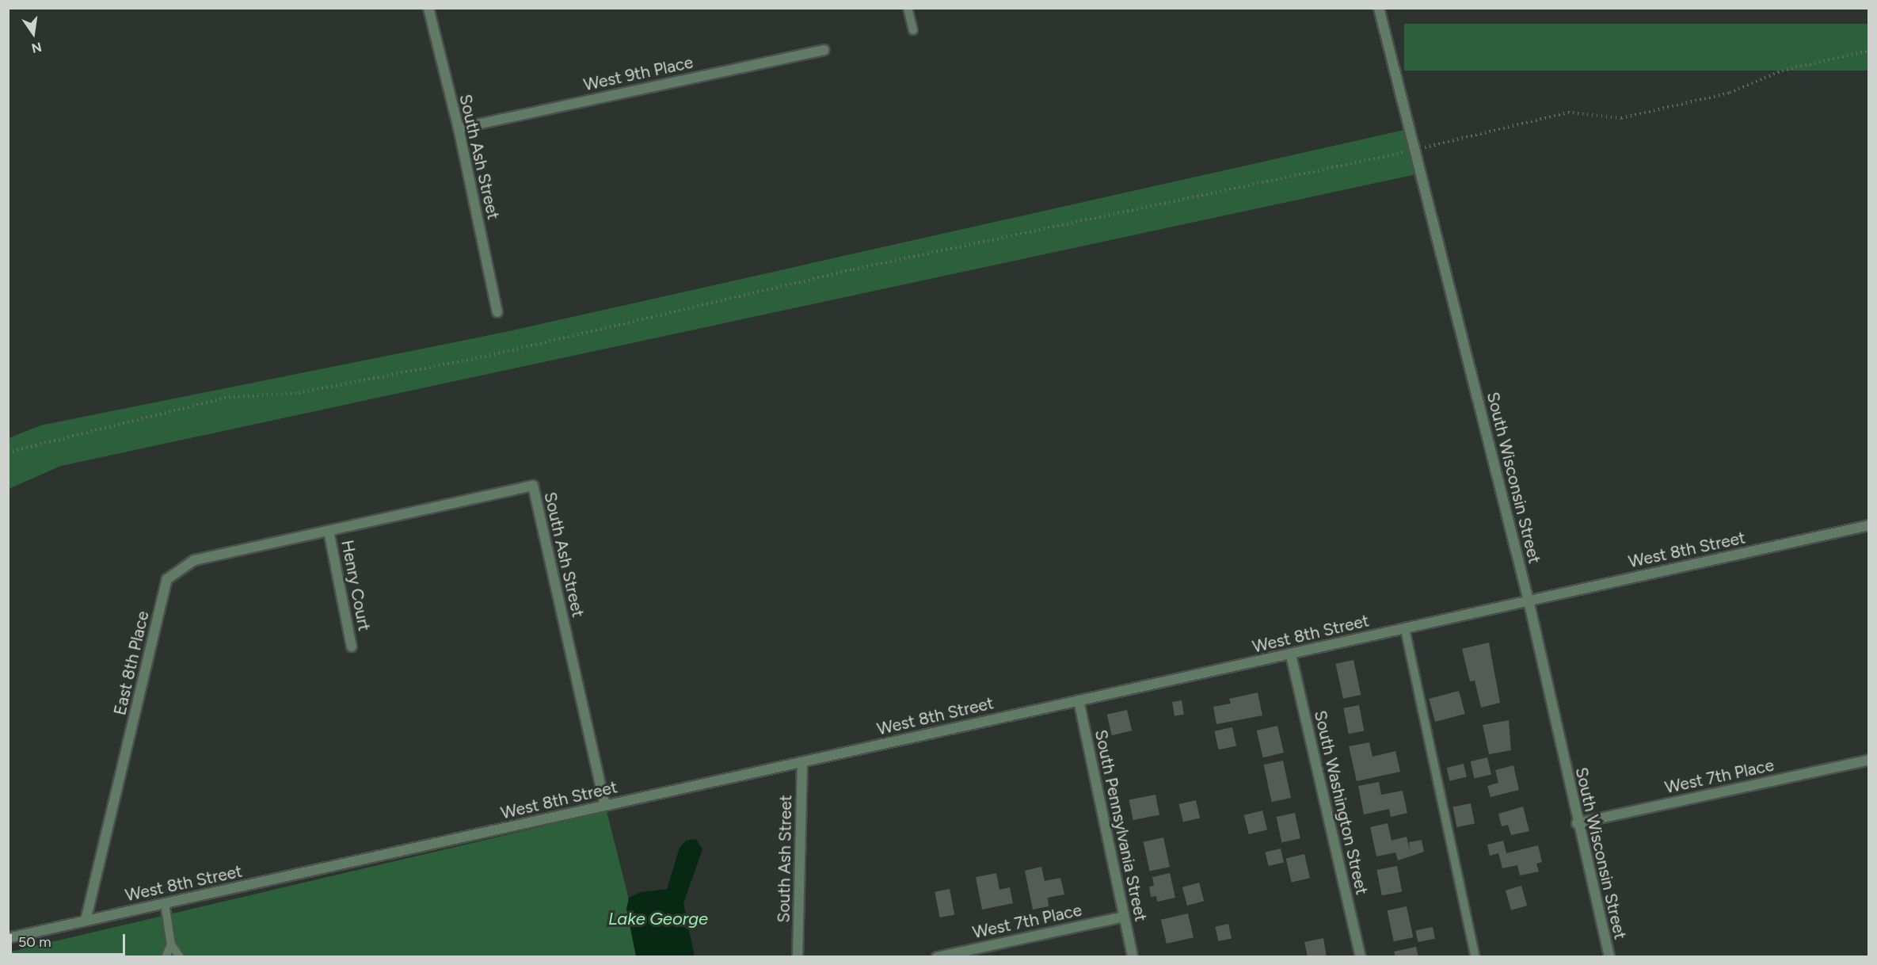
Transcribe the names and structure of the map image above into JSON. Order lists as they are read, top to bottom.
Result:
{
  "streets": {
    "street": [
      "West 9th Place",
      "South Ash Street",
      "South Wisconsin Street",
      "West 8th Street",
      "Henry Court",
      "East 8th Place",
      "West 7th Place",
      "South Washington Street",
      "South Pennsylvania Street"
    ]
  },
  "crossings": [
    ["West 9th Place", "South Ash Street"],
    ["South Ash Street", "West 8th Street"],
    ["South Ash Street", "Henry Court"],
    ["South Ash Street", "East 8th Place"],
    ["South Wisconsin Street", "West 8th Street"],
    ["South Wisconsin Street", "West 7th Place"],
    ["West 8th Street", "East 8th Place"],
    ["West 8th Street", "South Washington Street"],
    ["West 8th Street", "South Pennsylvania Street"],
    ["Henry Court", "East 8th Place"],
    ["West 7th Place", "South Pennsylvania Street"]
  ],
  "water": ["Lake George"],
  "scale_bar": "50 m",
  "north": "bottom"
}
